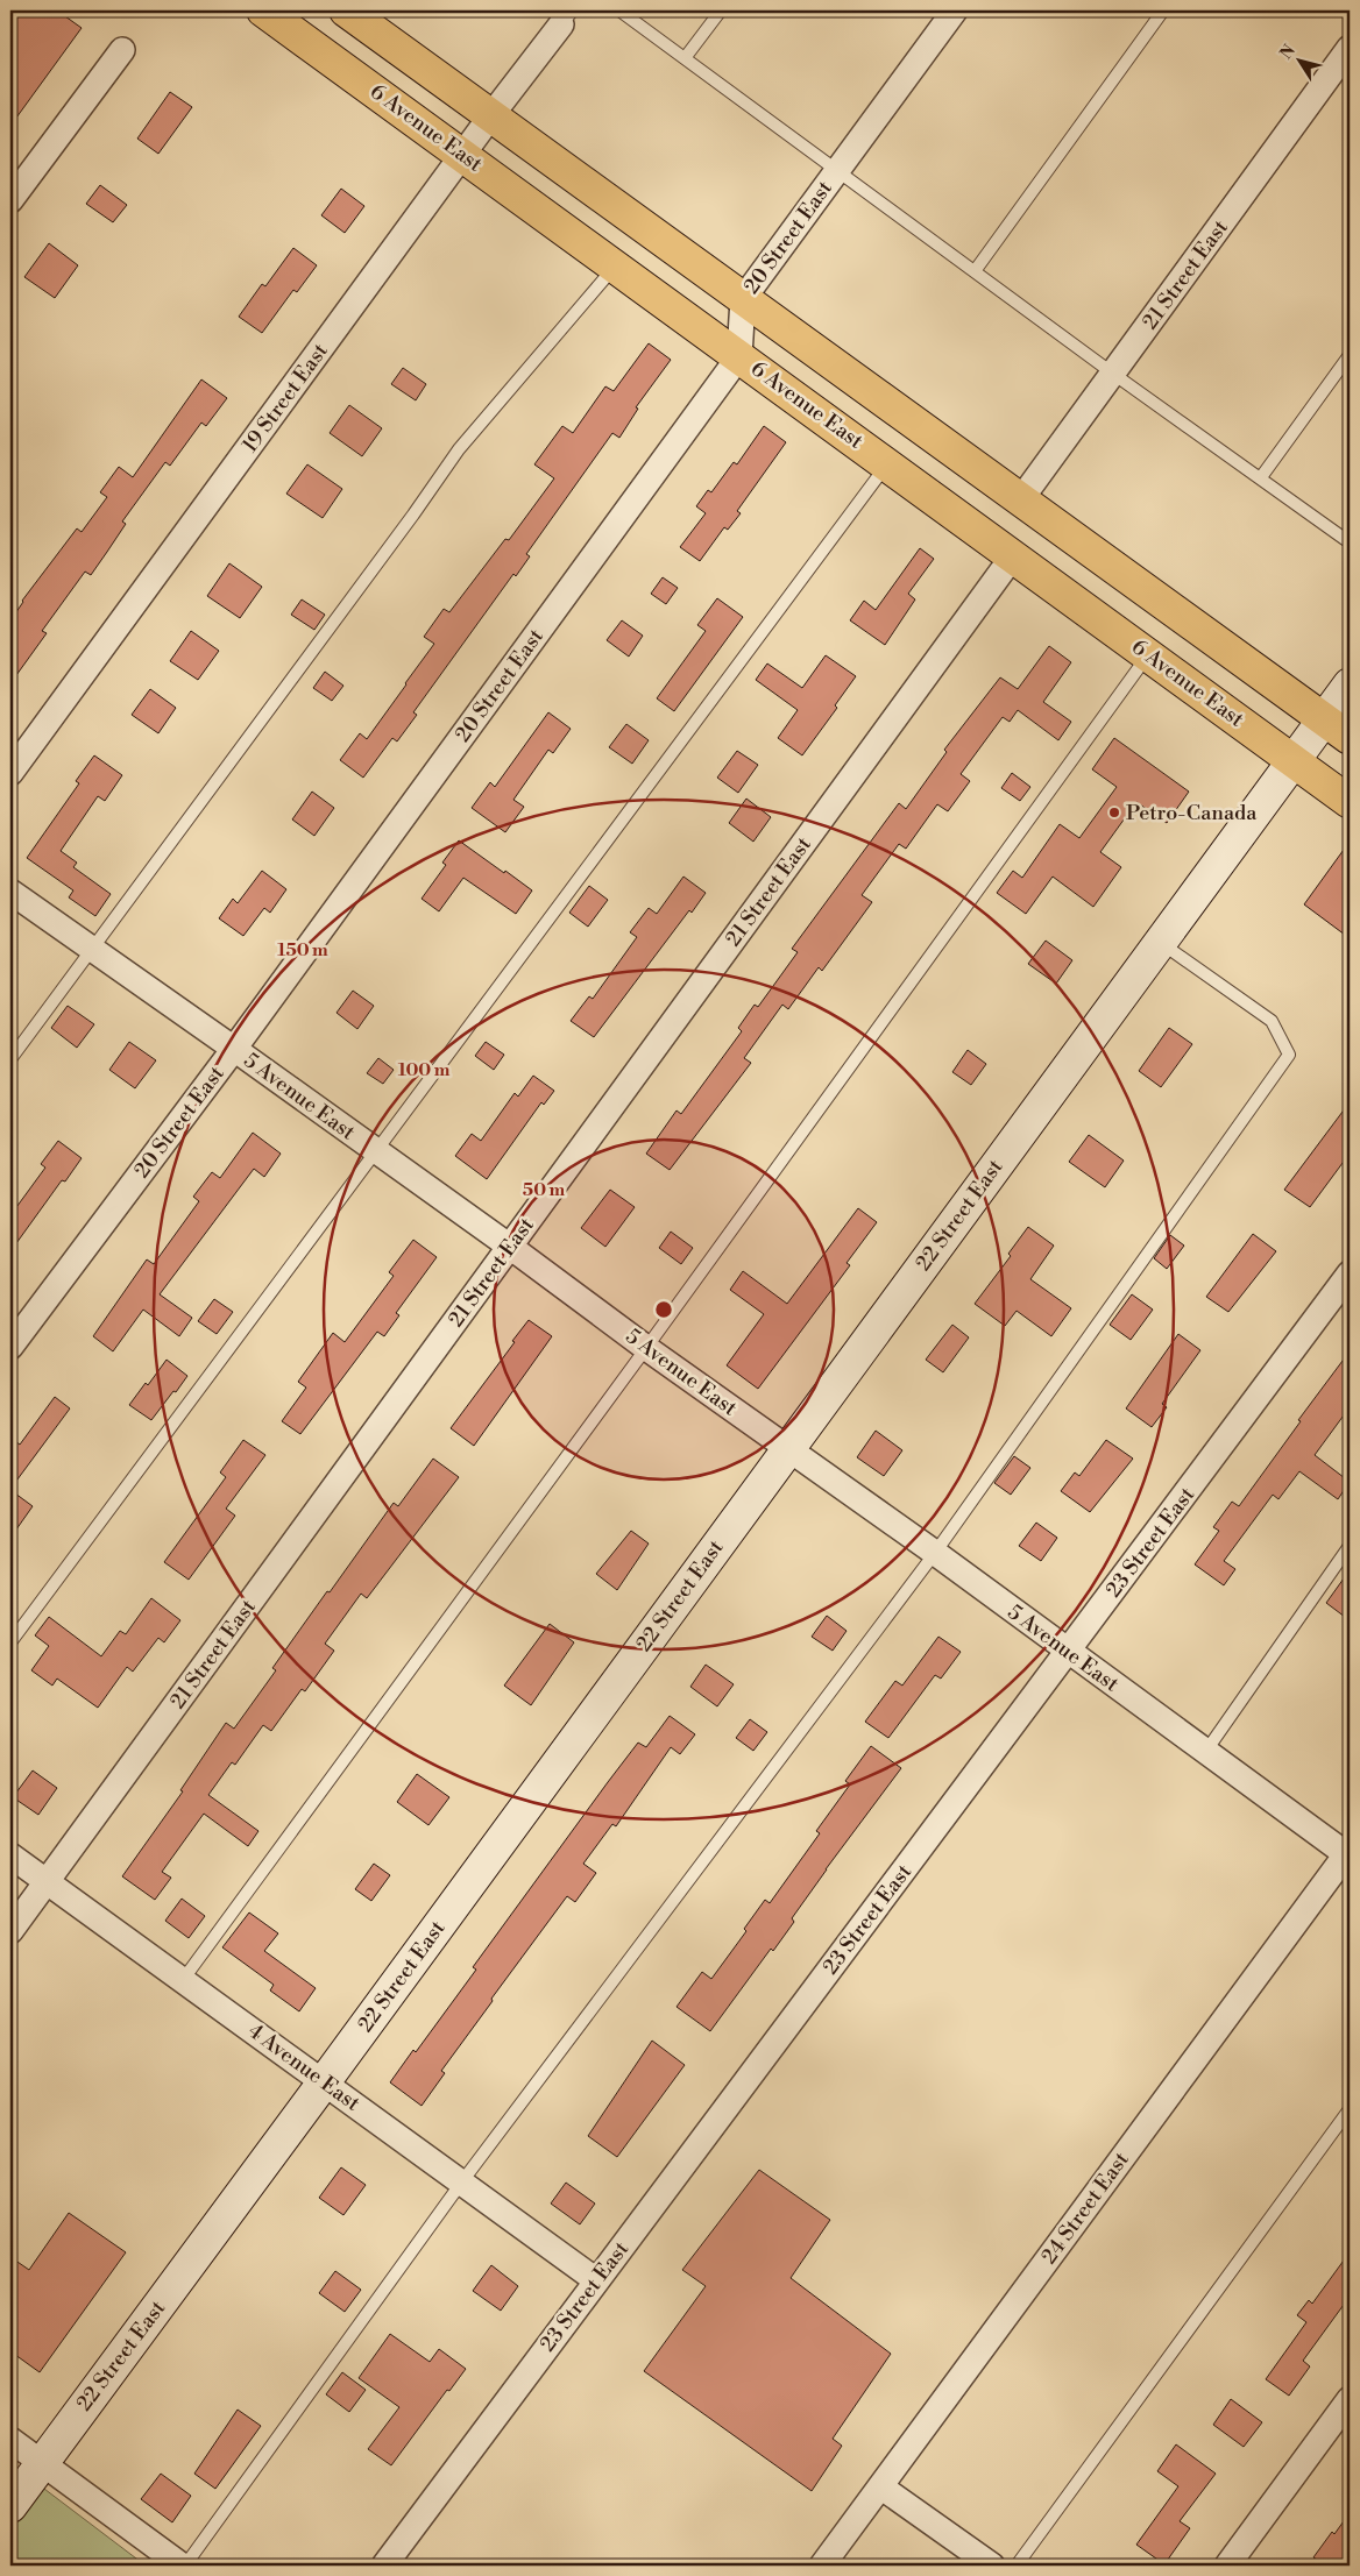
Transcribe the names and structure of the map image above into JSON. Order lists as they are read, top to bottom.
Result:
{
  "streets": {
    "main road": ["6 Avenue East"],
    "street": [
      "20 Street East",
      "21 Street East",
      "19 Street East",
      "5 Avenue East",
      "22 Street East",
      "23 Street East",
      "4 Avenue East",
      "24 Street East"
    ]
  },
  "crossings": [
    ["6 Avenue East", "20 Street East"],
    ["6 Avenue East", "21 Street East"],
    ["6 Avenue East", "19 Street East"],
    ["6 Avenue East", "22 Street East"],
    ["20 Street East", "5 Avenue East"],
    ["21 Street East", "5 Avenue East"],
    ["21 Street East", "4 Avenue East"],
    ["5 Avenue East", "22 Street East"],
    ["5 Avenue East", "23 Street East"],
    ["5 Avenue East", "24 Street East"],
    ["22 Street East", "4 Avenue East"],
    ["23 Street East", "4 Avenue East"]
  ],
  "places": ["Petro-Canada"],
  "north": "top left",
  "rings": ["150 m", "100 m", "50 m"]
}
